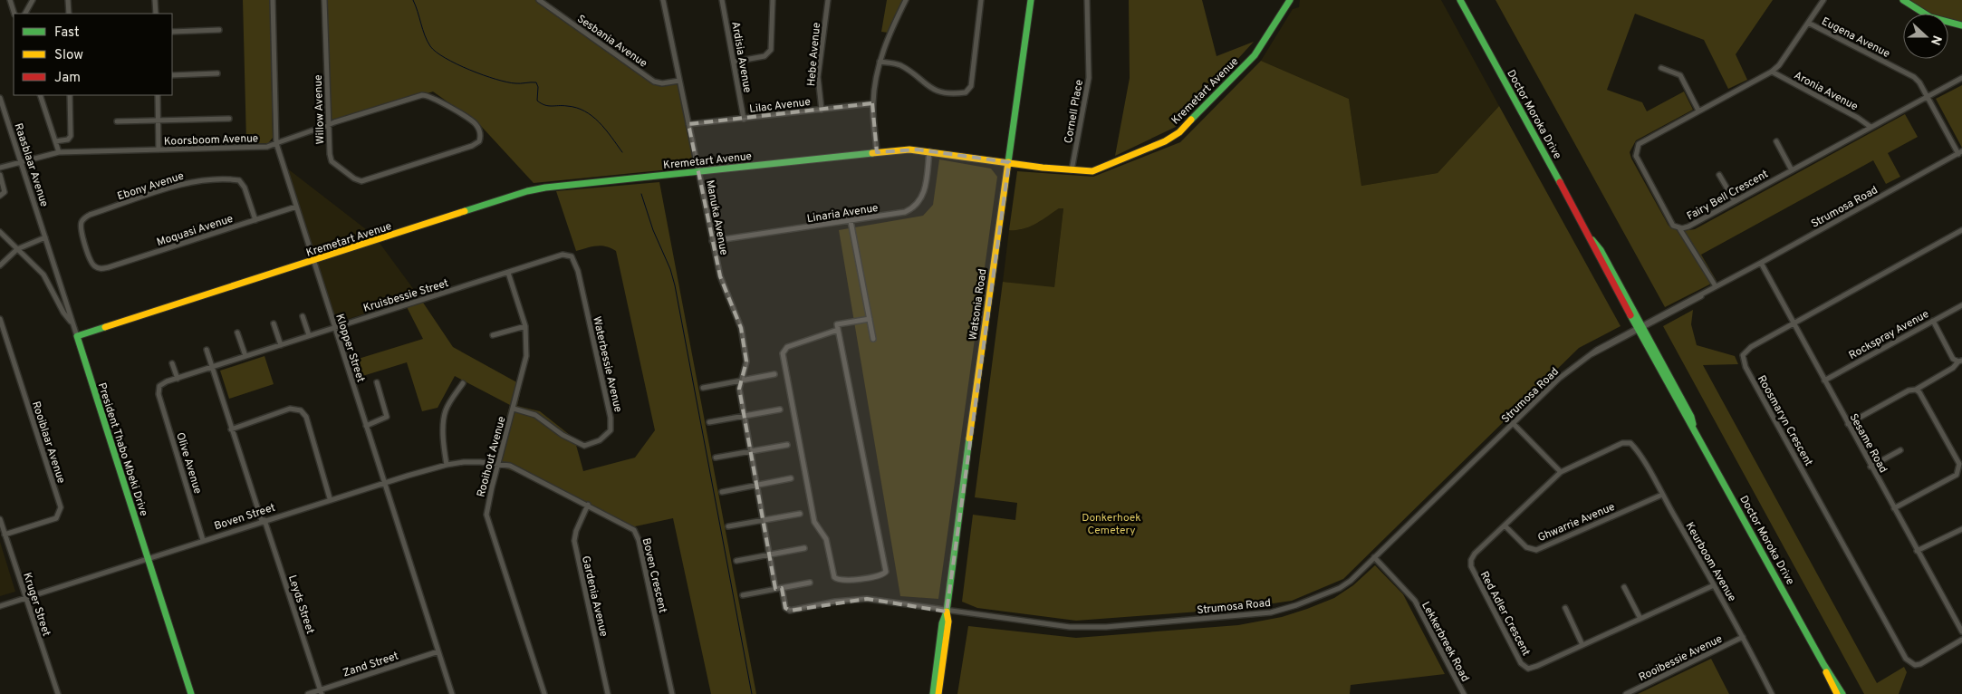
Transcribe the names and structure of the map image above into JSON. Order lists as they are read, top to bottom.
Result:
{
  "streets": {
    "street": [
      "Eugena Avenue",
      "Sesbania Avenue",
      "Hebe Avenue",
      "Ardisia Avenue",
      "Kremetart Avenue",
      "Aronia Avenue",
      "Lilac Avenue",
      "Willow Avenue",
      "Cornell Place",
      "Doctor Moroka Drive",
      "Koorsboom Avenue",
      "Raasblaar Avenue",
      "Ebony Avenue",
      "Fairy Bell Crescent",
      "Strumosa Road",
      "Linaria Avenue",
      "Manuka Avenue",
      "Moquasi Avenue",
      "Kruisbessie Street",
      "Watsonia Road",
      "Rockspray Avenue",
      "Klopper Street",
      "Waterbessie Avenue",
      "Roosmaryn Crescent",
      "Rooiblaar Avenue",
      "Sesame Road",
      "President Thabo Mbeki Drive",
      "Rooihout Avenue",
      "Olive Avenue",
      "Boven Street",
      "Ghwarrie Avenue",
      "Keurboom Avenue",
      "Boven Crescent",
      "Gardenia Avenue",
      "Kruger Street",
      "Leyds Street",
      "Red Adler Crescent",
      "Lekkerbreek Road",
      "Rooibessie Avenue",
      "Zand Street"
    ]
  },
  "crossings": [
    ["Eugena Avenue", "Fairy Bell Crescent"],
    ["Eugena Avenue", "Strumosa Road"],
    ["Sesbania Avenue", "Manuka Avenue"],
    ["Hebe Avenue", "Lilac Avenue"],
    ["Ardisia Avenue", "Lilac Avenue"],
    ["Kremetart Avenue", "Cornell Place"],
    ["Kremetart Avenue", "Linaria Avenue"],
    ["Kremetart Avenue", "Manuka Avenue"],
    ["Kremetart Avenue", "Watsonia Road"],
    ["Kremetart Avenue", "Klopper Street"],
    ["Kremetart Avenue", "President Thabo Mbeki Drive"],
    ["Aronia Avenue", "Fairy Bell Crescent"],
    ["Lilac Avenue", "Manuka Avenue"],
    ["Willow Avenue", "Koorsboom Avenue"],
    ["Doctor Moroka Drive", "Strumosa Road"],
    ["Koorsboom Avenue", "Raasblaar Avenue"],
    ["Koorsboom Avenue", "Klopper Street"],
    ["Raasblaar Avenue", "President Thabo Mbeki Drive"],
    ["Ebony Avenue", "Moquasi Avenue"],
    ["Strumosa Road", "Watsonia Road"],
    ["Strumosa Road", "Sesame Road"],
    ["Strumosa Road", "Lekkerbreek Road"],
    ["Linaria Avenue", "Manuka Avenue"],
    ["Moquasi Avenue", "Klopper Street"],
    ["Kruisbessie Street", "Klopper Street"],
    ["Kruisbessie Street", "Waterbessie Avenue"],
    ["Kruisbessie Street", "Rooihout Avenue"],
    ["Kruisbessie Street", "Olive Avenue"],
    ["Kruisbessie Street", "Leyds Street"],
    ["Rockspray Avenue", "Sesame Road"],
    ["Klopper Street", "Boven Street"],
    ["Klopper Street", "Zand Street"],
    ["Waterbessie Avenue", "Rooihout Avenue"],
    ["Roosmaryn Crescent", "Sesame Road"],
    ["Rooiblaar Avenue", "Kruger Street"],
    ["President Thabo Mbeki Drive", "Boven Street"],
    ["Rooihout Avenue", "Boven Street"],
    ["Rooihout Avenue", "Boven Crescent"],
    ["Olive Avenue", "Boven Street"],
    ["Boven Street", "Boven Crescent"],
    ["Boven Street", "Kruger Street"],
    ["Boven Street", "Leyds Street"],
    ["Ghwarrie Avenue", "Keurboom Avenue"],
    ["Ghwarrie Avenue", "Red Adler Crescent"],
    ["Keurboom Avenue", "Red Adler Crescent"],
    ["Keurboom Avenue", "Rooibessie Avenue"],
    ["Boven Crescent", "Gardenia Avenue"],
    ["Leyds Street", "Zand Street"]
  ],
  "parks": ["Donkerhoek Cemetery"],
  "legend": ["Fast", "Slow", "Jam"],
  "north": "right"
}
